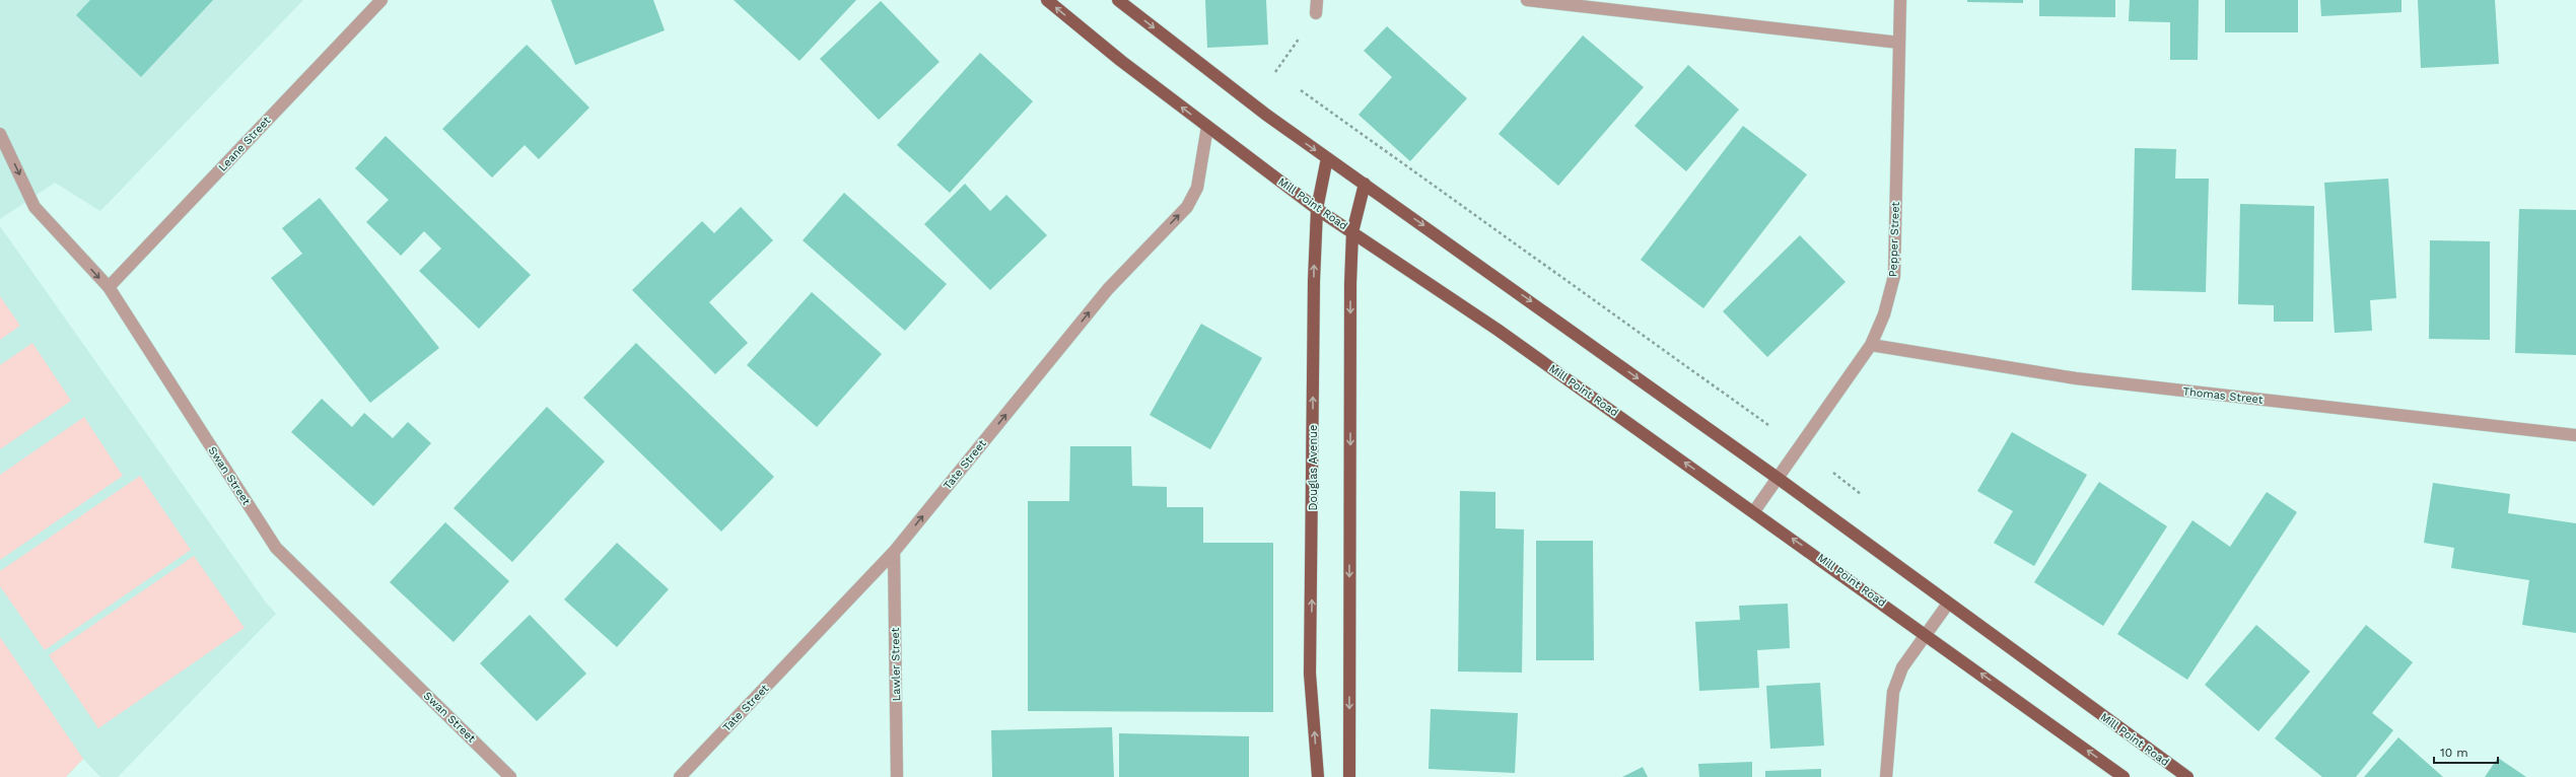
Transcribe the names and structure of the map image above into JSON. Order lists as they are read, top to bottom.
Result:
{
  "streets": {
    "main road": ["Mill Point Road", "Douglas Avenue"],
    "street": [
      "Leane Street",
      "Pepper Street",
      "Thomas Street",
      "Tate Street",
      "Swan Street",
      "Lawler Street"
    ]
  },
  "crossings": [
    ["Leane Street", "Swan Street"],
    ["Mill Point Road", "Pepper Street"],
    ["Mill Point Road", "Tate Street"],
    ["Mill Point Road", "Douglas Avenue"],
    ["Pepper Street", "Thomas Street"],
    ["Tate Street", "Lawler Street"]
  ],
  "one_way": ["Tate Street"],
  "scale_bar": "10 m"
}
